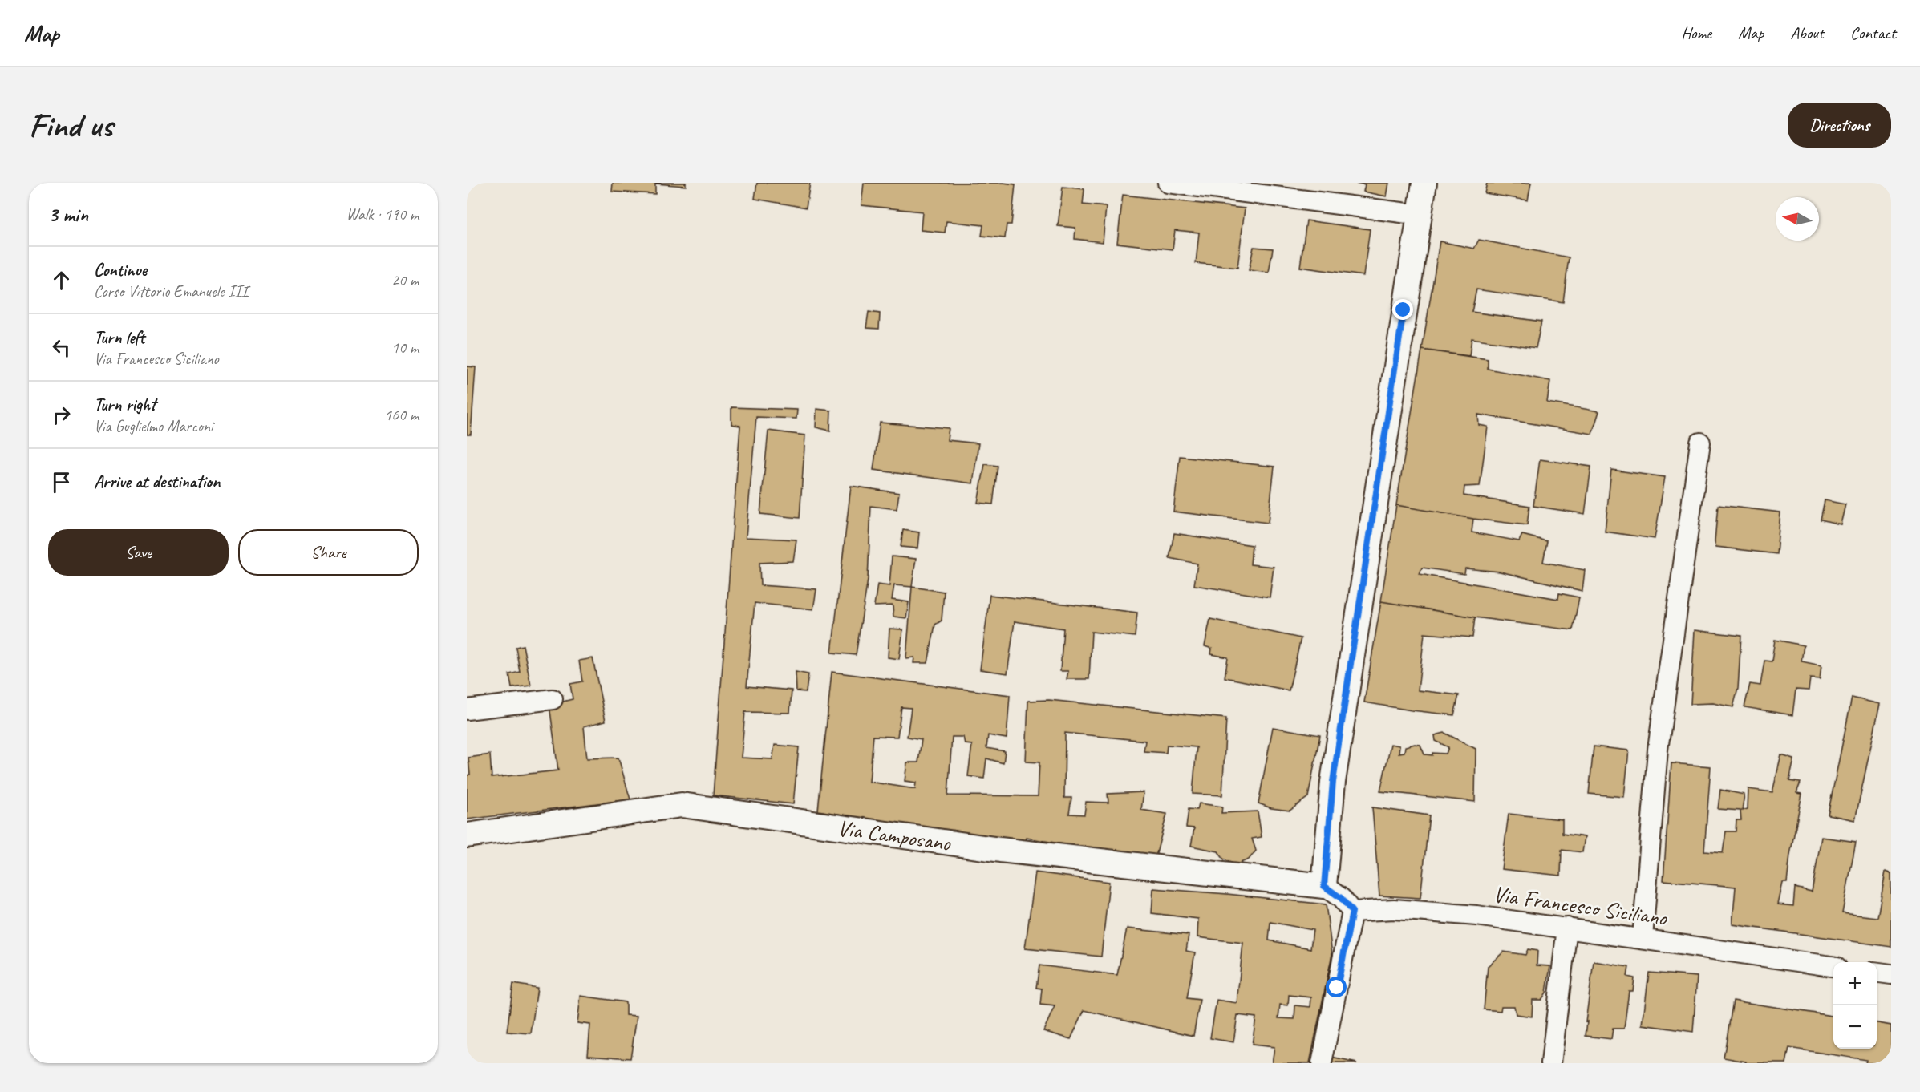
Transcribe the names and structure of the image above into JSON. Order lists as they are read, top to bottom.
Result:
{
  "streets": {
    "street": ["Via Camposano", "Via Francesco Siciliano"]
  },
  "north": "left",
  "page": {
    "header": "Map",
    "nav": [
      "Home",
      "Map",
      "About",
      "Contact"
    ],
    "buttons": [
      "Directions",
      ["Save", "Share"]
    ],
    "title": "Find us",
    "heading": ["3 min", "Walk · 190 m"],
    "list": [
      ["Continue", "Corso Vittorio Emanuele III", "20 m"],
      ["Turn left", "Via Francesco Siciliano", "10 m"],
      ["Turn right", "Via Guglielmo Marconi", "160 m"],
      "Arrive at destination"
    ],
    "map_buttons": ["+", "−"]
  }
}
